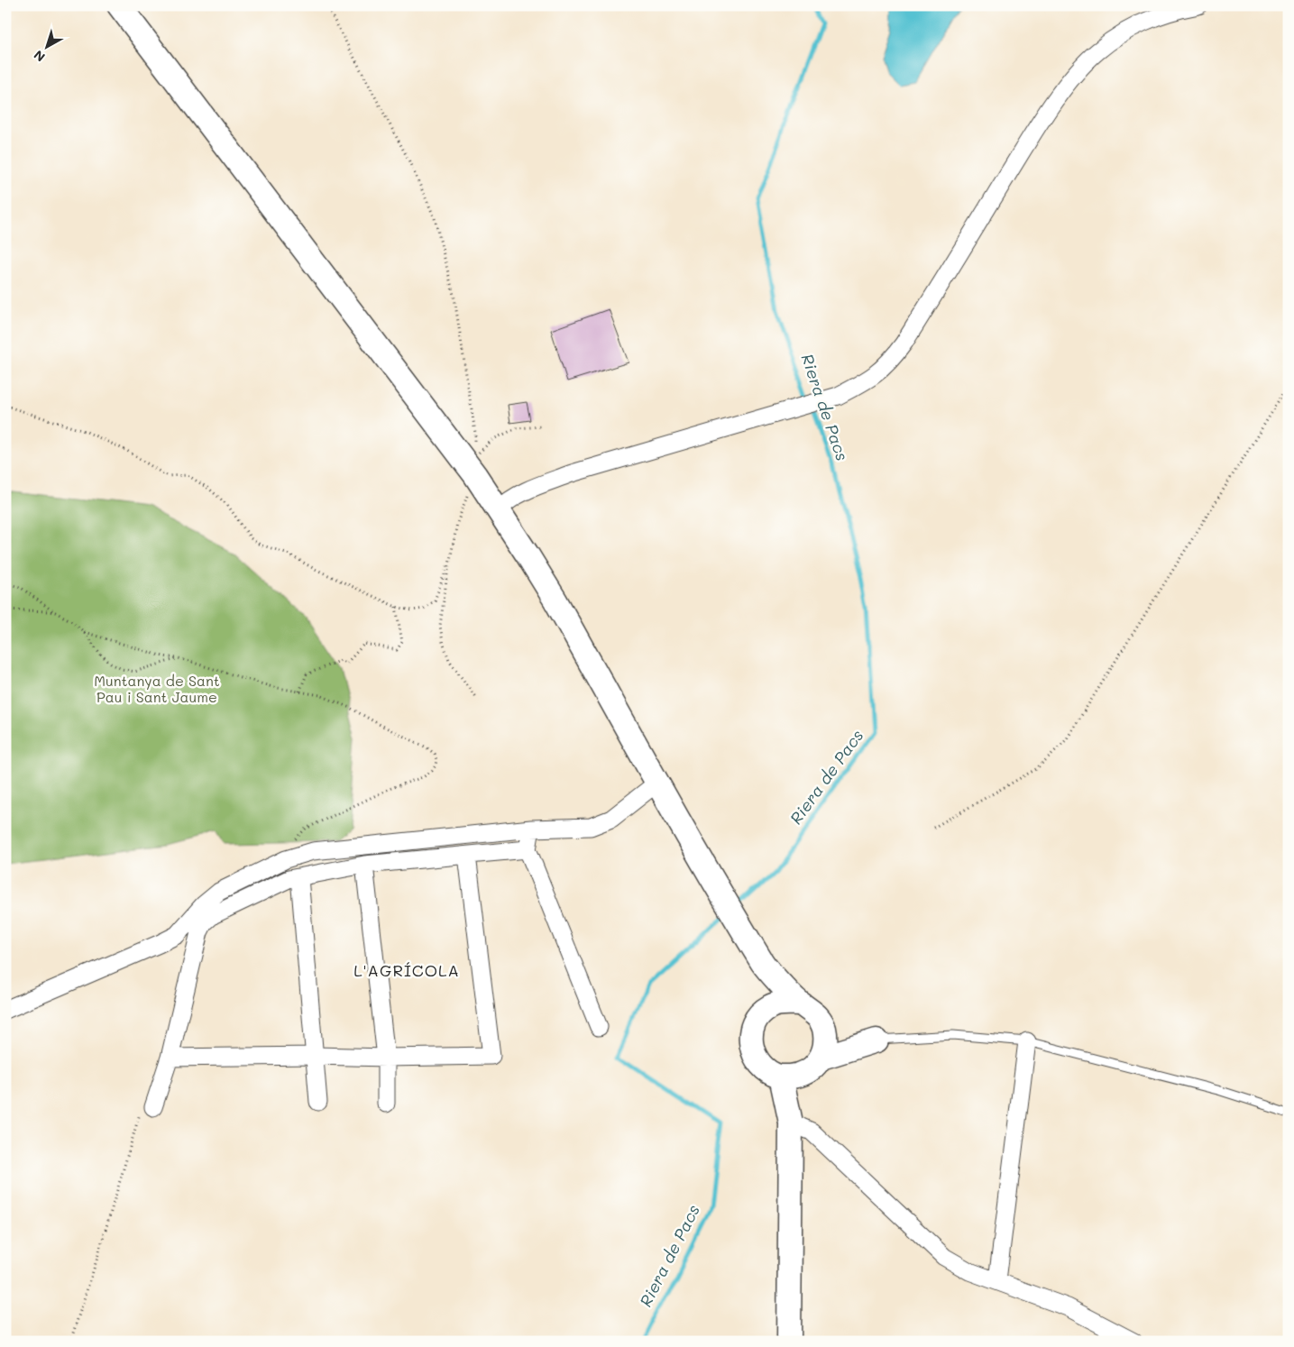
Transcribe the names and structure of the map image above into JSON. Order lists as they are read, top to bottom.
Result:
{
  "districts": ["L'AGRÍCOLA"],
  "water": ["Riera de Pacs"],
  "parks": ["Muntanya de Sant Pau i Sant Jaume"],
  "north": "bottom left"
}
